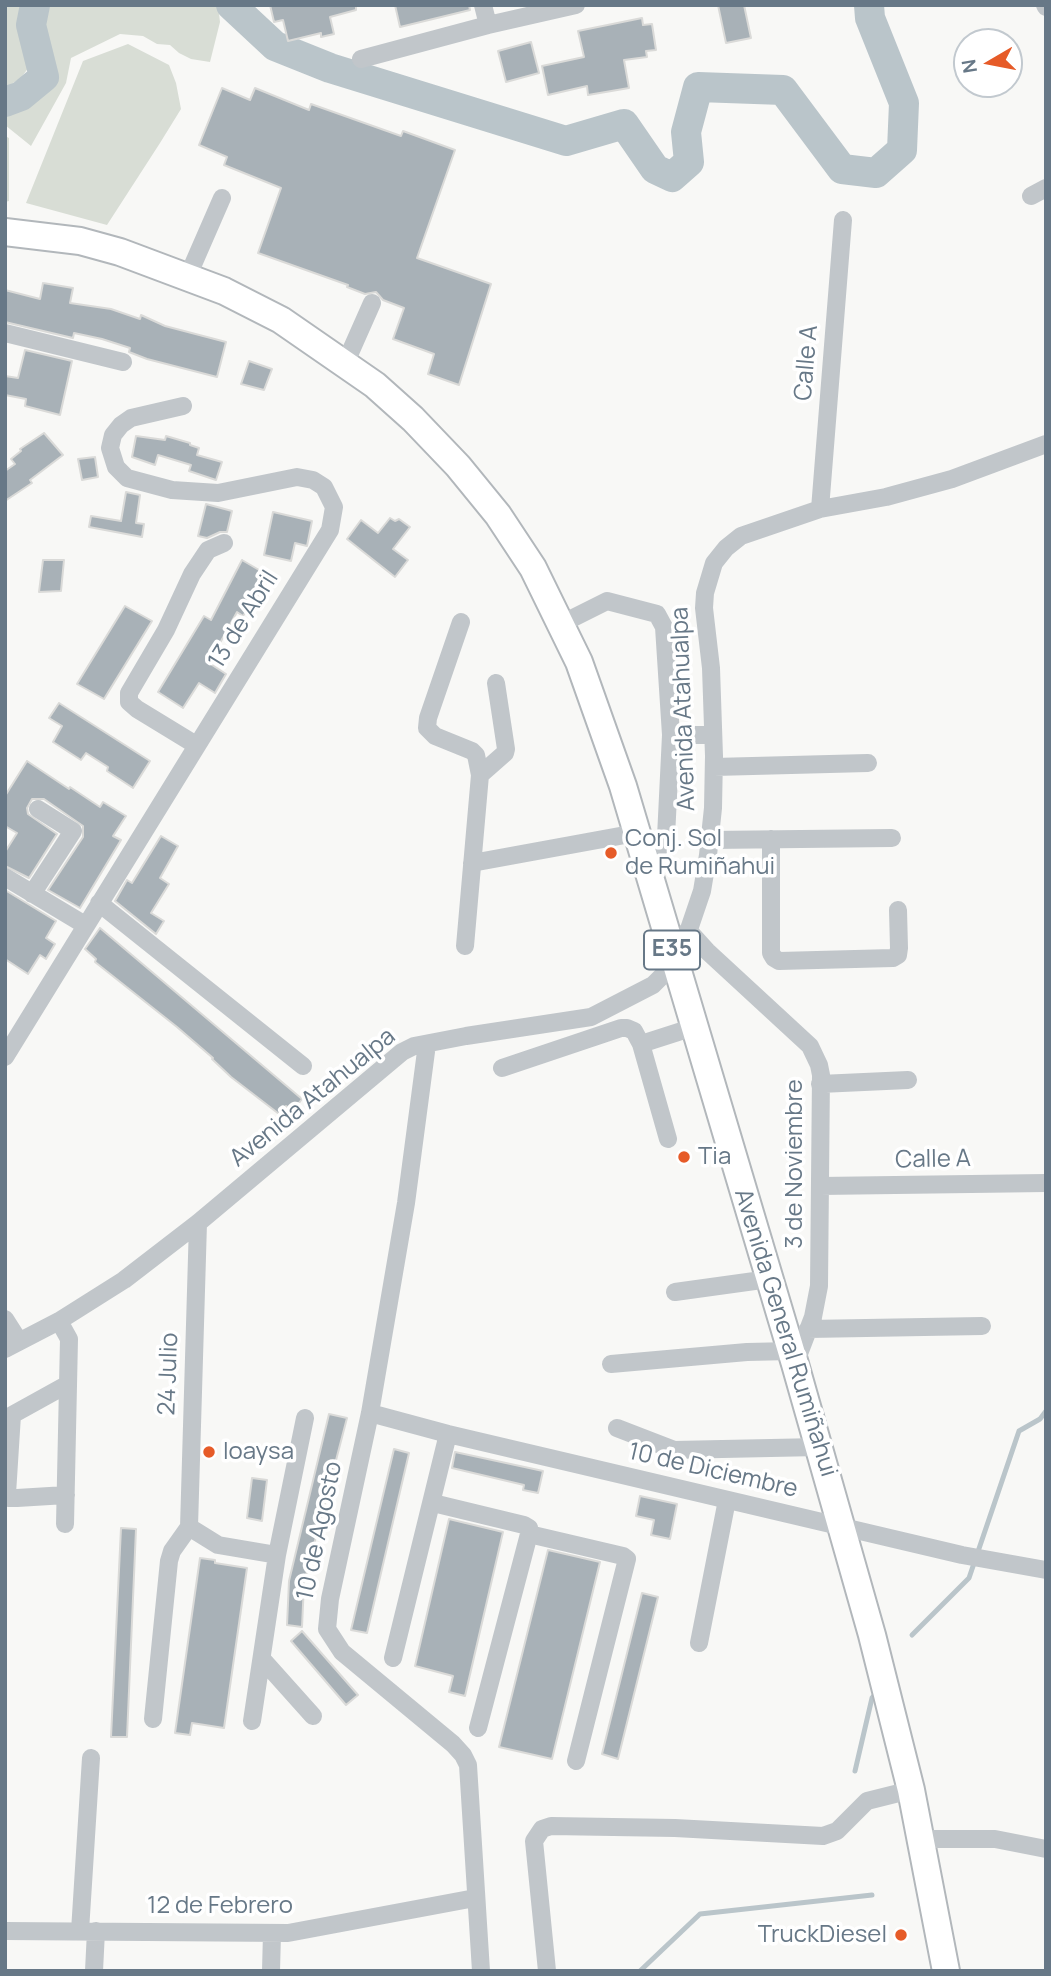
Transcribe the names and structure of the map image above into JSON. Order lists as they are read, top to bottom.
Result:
{
  "streets": {
    "highway": ["E35", "Avenida General Rumiñahui"],
    "street": [
      "Calle A",
      "13 de Abril",
      "Avenida Atahualpa",
      "3 de Noviembre",
      "24 Julio",
      "10 de Diciembre",
      "10 de Agosto",
      "12 de Febrero"
    ]
  },
  "crossings": [
    ["Calle A", "Avenida Atahualpa"],
    ["Calle A", "3 de Noviembre"],
    ["Avenida Atahualpa", "3 de Noviembre"],
    ["Avenida Atahualpa", "Avenida General Rumiñahui"],
    ["Avenida Atahualpa", "24 Julio"],
    ["Avenida Atahualpa", "10 de Agosto"],
    ["3 de Noviembre", "Avenida General Rumiñahui"],
    ["Avenida General Rumiñahui", "10 de Diciembre"],
    ["10 de Diciembre", "10 de Agosto"],
    ["10 de Agosto", "12 de Febrero"]
  ],
  "places": [
    "Conj. Sol de Rumiñahui",
    "Tia",
    "loaysa",
    "TruckDiesel"
  ],
  "north": "left"
}
